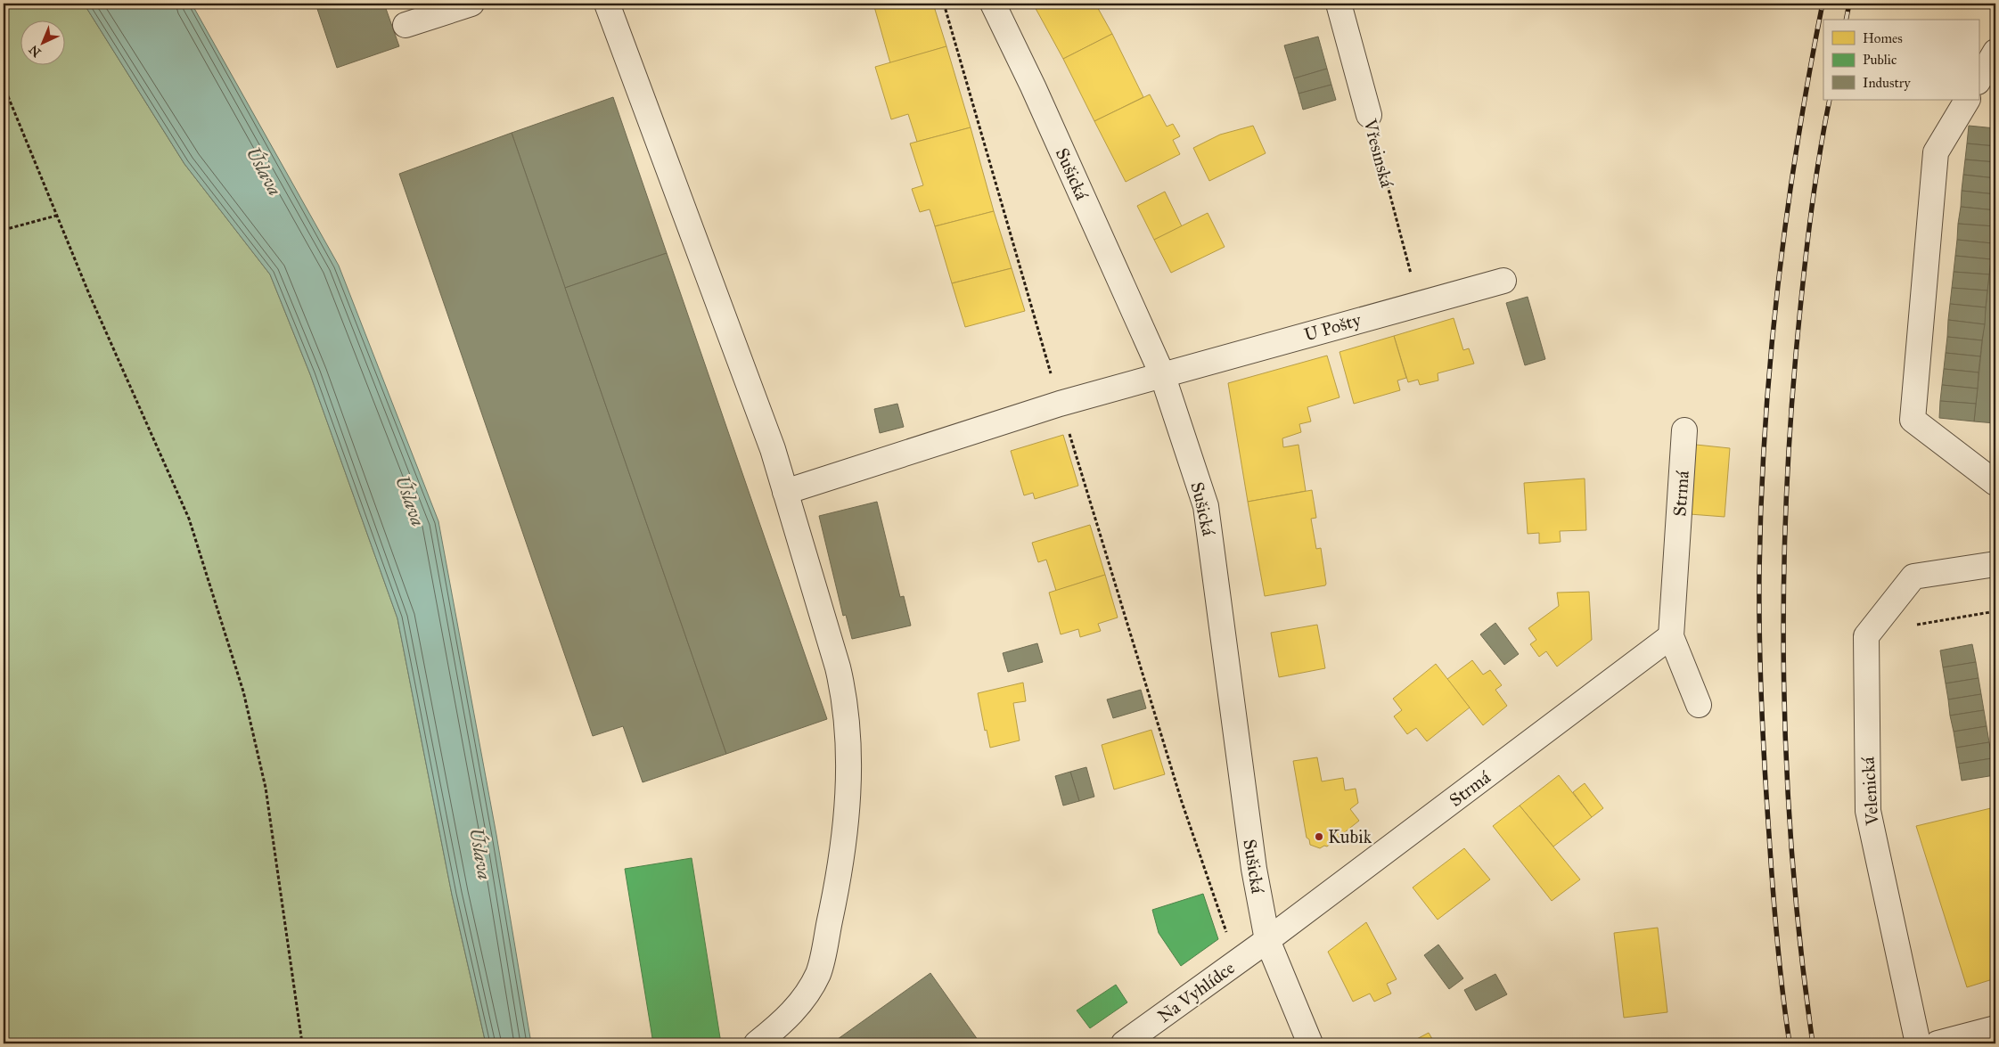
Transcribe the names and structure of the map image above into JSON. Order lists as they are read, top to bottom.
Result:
{
  "streets": {
    "street": [
      "Vřesinská",
      "Sušická",
      "U Pošty",
      "Strmá",
      "Velenická",
      "Na Vyhlídce"
    ]
  },
  "crossings": [
    ["Vřesinská", "U Pošty"],
    ["Sušická", "U Pošty"],
    ["Sušická", "Strmá"],
    ["Sušická", "Na Vyhlídce"],
    ["Strmá", "Na Vyhlídce"]
  ],
  "water": ["Úslava"],
  "places": ["Kubik"],
  "legend": ["Homes", "Public", "Industry"],
  "north": "bottom left"
}
